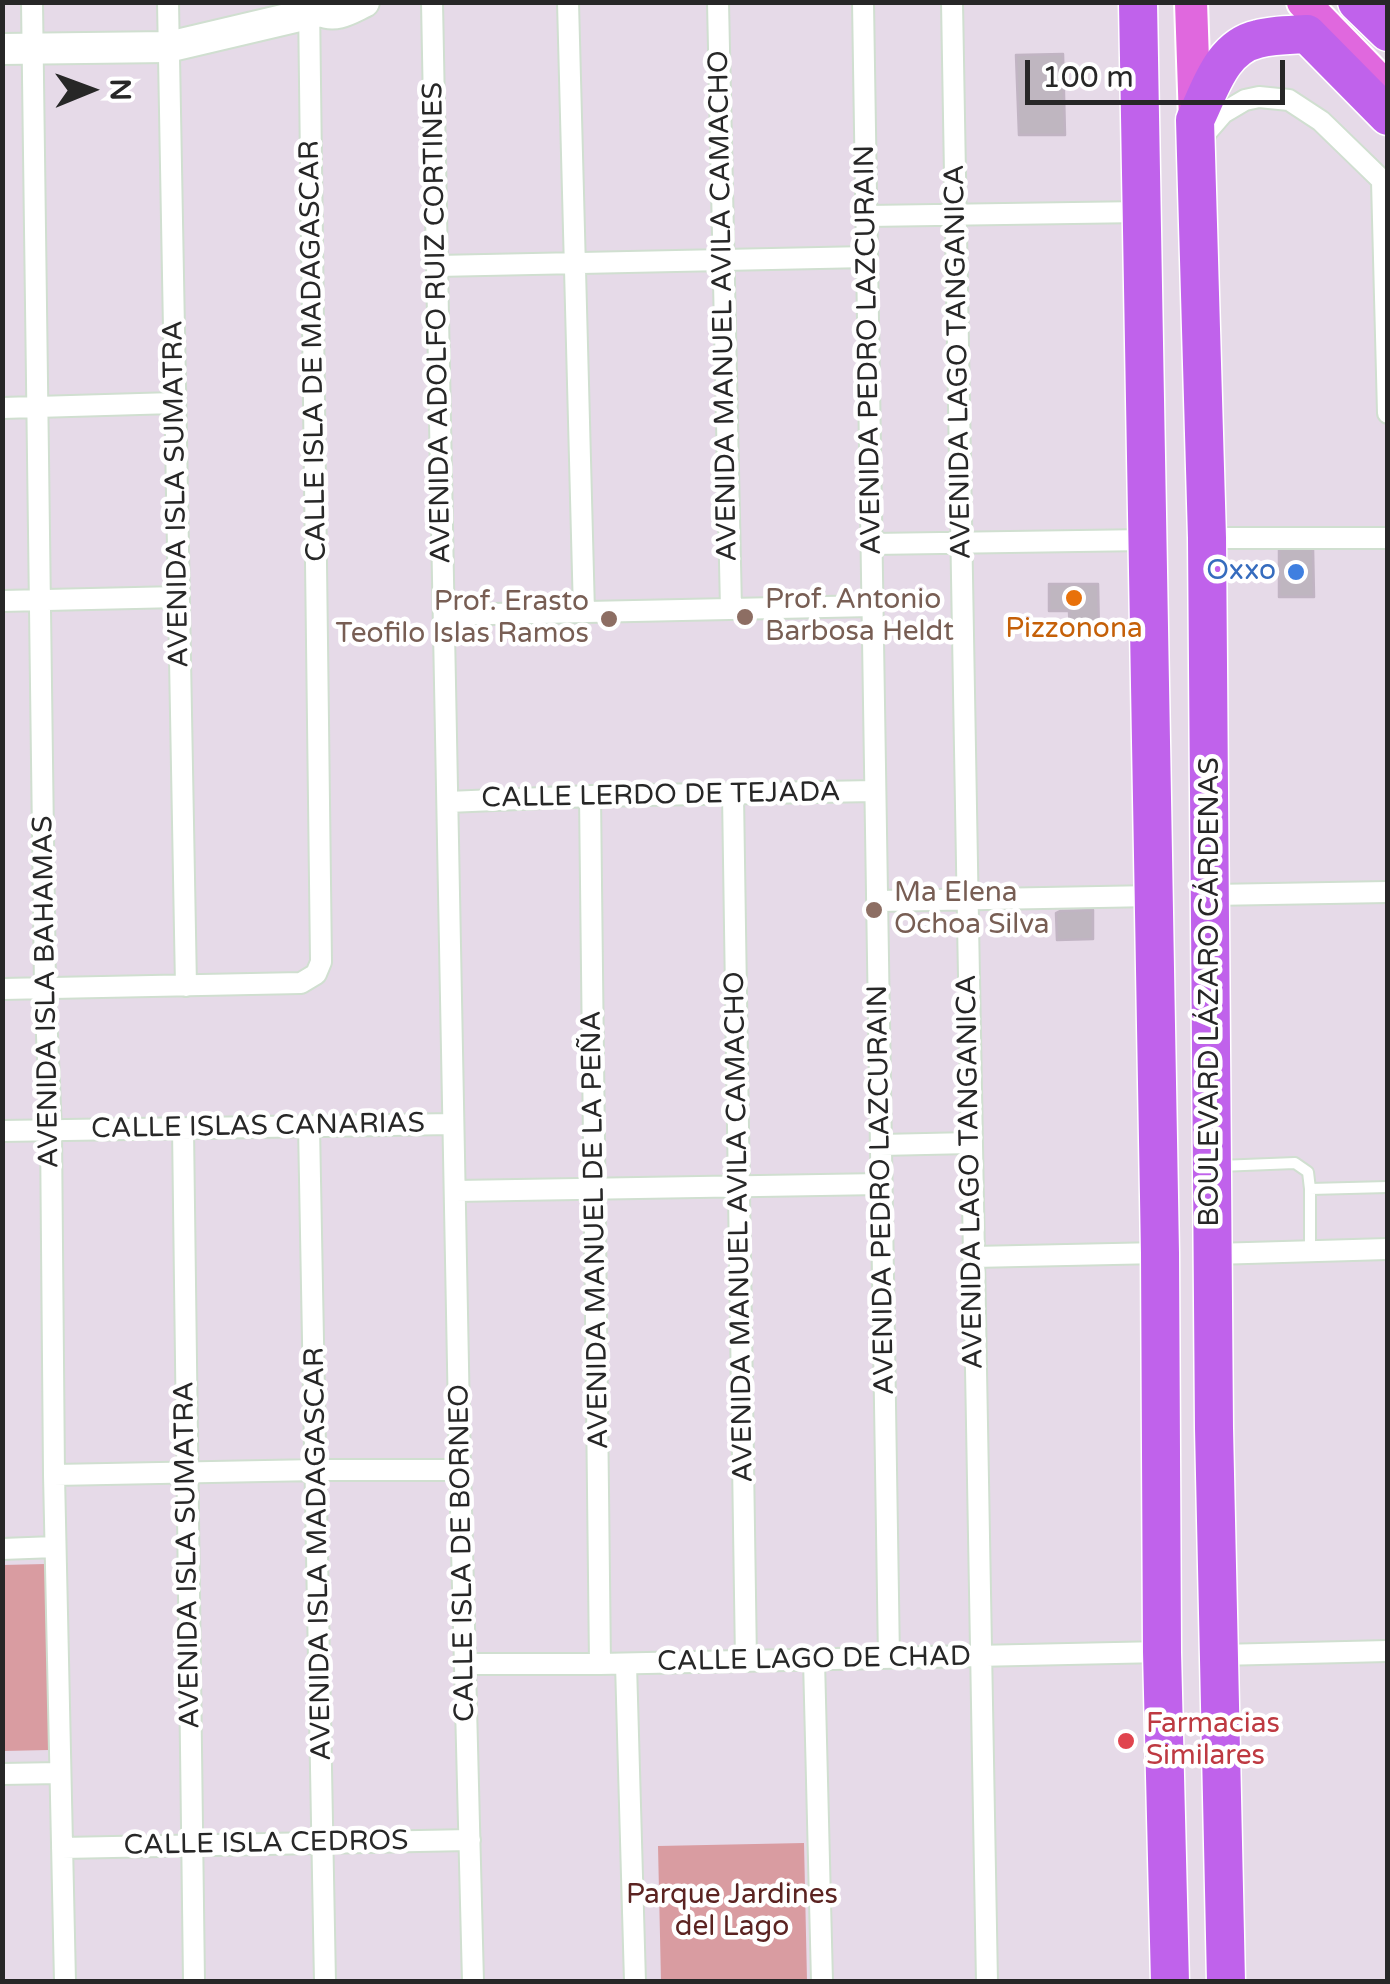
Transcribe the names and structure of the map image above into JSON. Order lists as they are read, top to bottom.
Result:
{
  "streets": {
    "highway": ["BOULEVARD LÁZARO CÁRDENAS"],
    "street": [
      "AVENIDA MANUEL AVILA CAMACHO",
      "AVENIDA ADOLFO RUIZ CORTINES",
      "AVENIDA PEDRO LAZCURAIN",
      "CALLE ISLA DE MADAGASCAR",
      "AVENIDA LAGO TANGANICA",
      "AVENIDA ISLA SUMATRA",
      "CALLE LERDO DE TEJADA",
      "AVENIDA ISLA BAHAMAS",
      "CALLE ISLAS CANARIAS",
      "AVENIDA MANUEL DE LA PEÑA",
      "CALLE ISLA DE BORNEO",
      "AVENIDA ISLA MADAGASCAR",
      "CALLE LAGO DE CHAD",
      "CALLE ISLA CEDROS"
    ]
  },
  "crossings": [
    ["AVENIDA MANUEL AVILA CAMACHO", "CALLE LERDO DE TEJADA"],
    ["AVENIDA MANUEL AVILA CAMACHO", "CALLE LAGO DE CHAD"],
    ["AVENIDA ADOLFO RUIZ CORTINES", "CALLE LERDO DE TEJADA"],
    ["AVENIDA ADOLFO RUIZ CORTINES", "CALLE ISLAS CANARIAS"],
    ["AVENIDA ADOLFO RUIZ CORTINES", "CALLE ISLA DE BORNEO"],
    ["AVENIDA PEDRO LAZCURAIN", "CALLE LERDO DE TEJADA"],
    ["AVENIDA PEDRO LAZCURAIN", "CALLE LAGO DE CHAD"],
    ["CALLE ISLA DE MADAGASCAR", "AVENIDA ISLA SUMATRA"],
    ["AVENIDA LAGO TANGANICA", "CALLE LAGO DE CHAD"],
    ["AVENIDA ISLA SUMATRA", "CALLE ISLAS CANARIAS"],
    ["AVENIDA ISLA SUMATRA", "CALLE ISLA CEDROS"],
    ["CALLE LERDO DE TEJADA", "AVENIDA MANUEL DE LA PEÑA"],
    ["AVENIDA ISLA BAHAMAS", "CALLE ISLAS CANARIAS"],
    ["AVENIDA ISLA BAHAMAS", "CALLE ISLA CEDROS"],
    ["BOULEVARD LÁZARO CÁRDENAS", "CALLE LAGO DE CHAD"],
    ["CALLE ISLAS CANARIAS", "CALLE ISLA DE BORNEO"],
    ["CALLE ISLAS CANARIAS", "AVENIDA ISLA MADAGASCAR"],
    ["AVENIDA MANUEL DE LA PEÑA", "CALLE LAGO DE CHAD"],
    ["CALLE ISLA DE BORNEO", "CALLE LAGO DE CHAD"],
    ["CALLE ISLA DE BORNEO", "CALLE ISLA CEDROS"],
    ["AVENIDA ISLA MADAGASCAR", "CALLE ISLA CEDROS"]
  ],
  "parks": ["Parque Jardines del Lago"],
  "places": [
    "Oxxo",
    "Pizzonona",
    "Prof. Antonio Barbosa Heldt",
    "Prof. Erasto Teofilo Islas Ramos",
    "Ma Elena Ochoa Silva",
    "Farmacias Similares"
  ],
  "scale_bar": "100 m",
  "north": "right"
}
